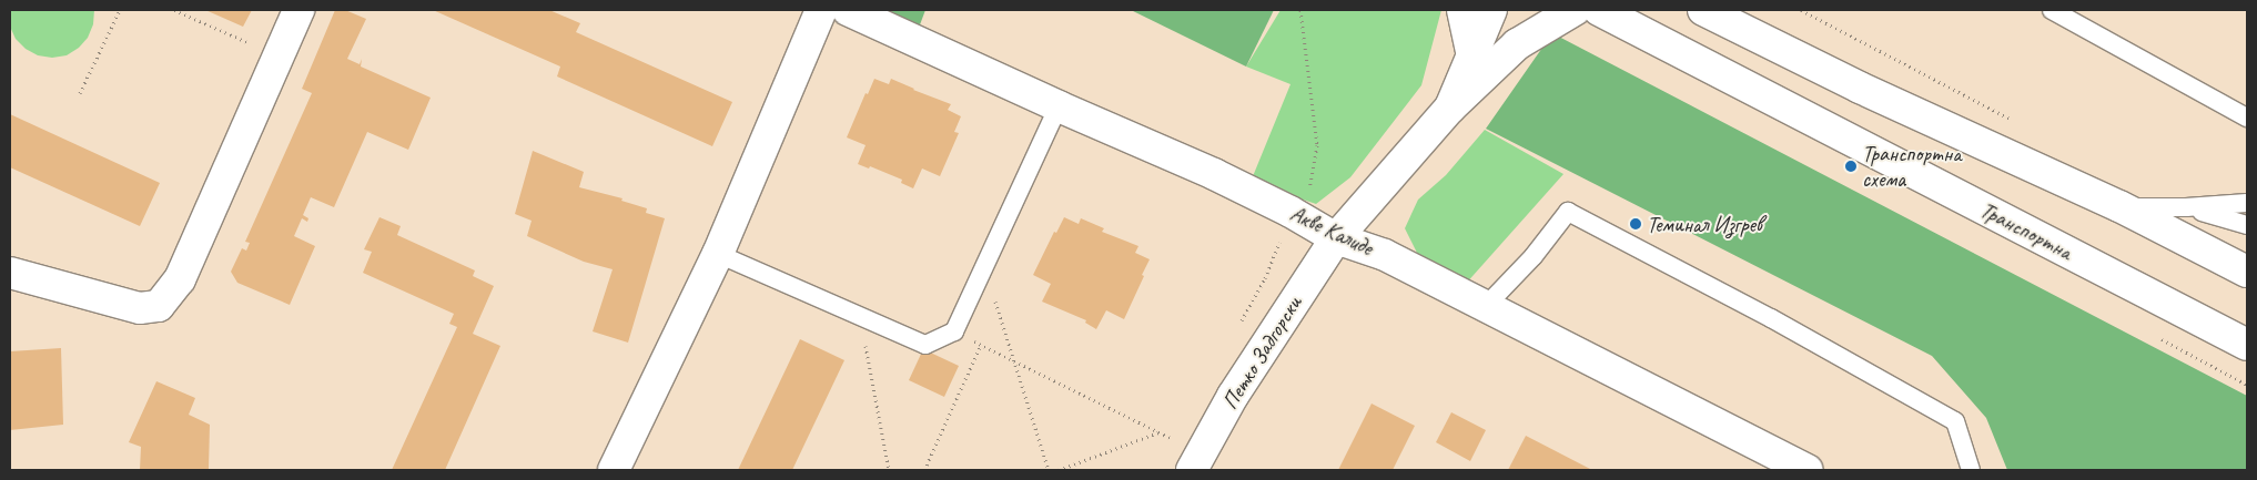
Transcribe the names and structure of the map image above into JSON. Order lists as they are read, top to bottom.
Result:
{
  "streets": {
    "street": ["Акве Калиде", "Транспортна", "Петко Задгорски"]
  },
  "crossings": [
    ["Акве Калиде", "Петко Задгорски"]
  ],
  "places": ["Транспортна схема", "Теминал Изгрев"]
}
